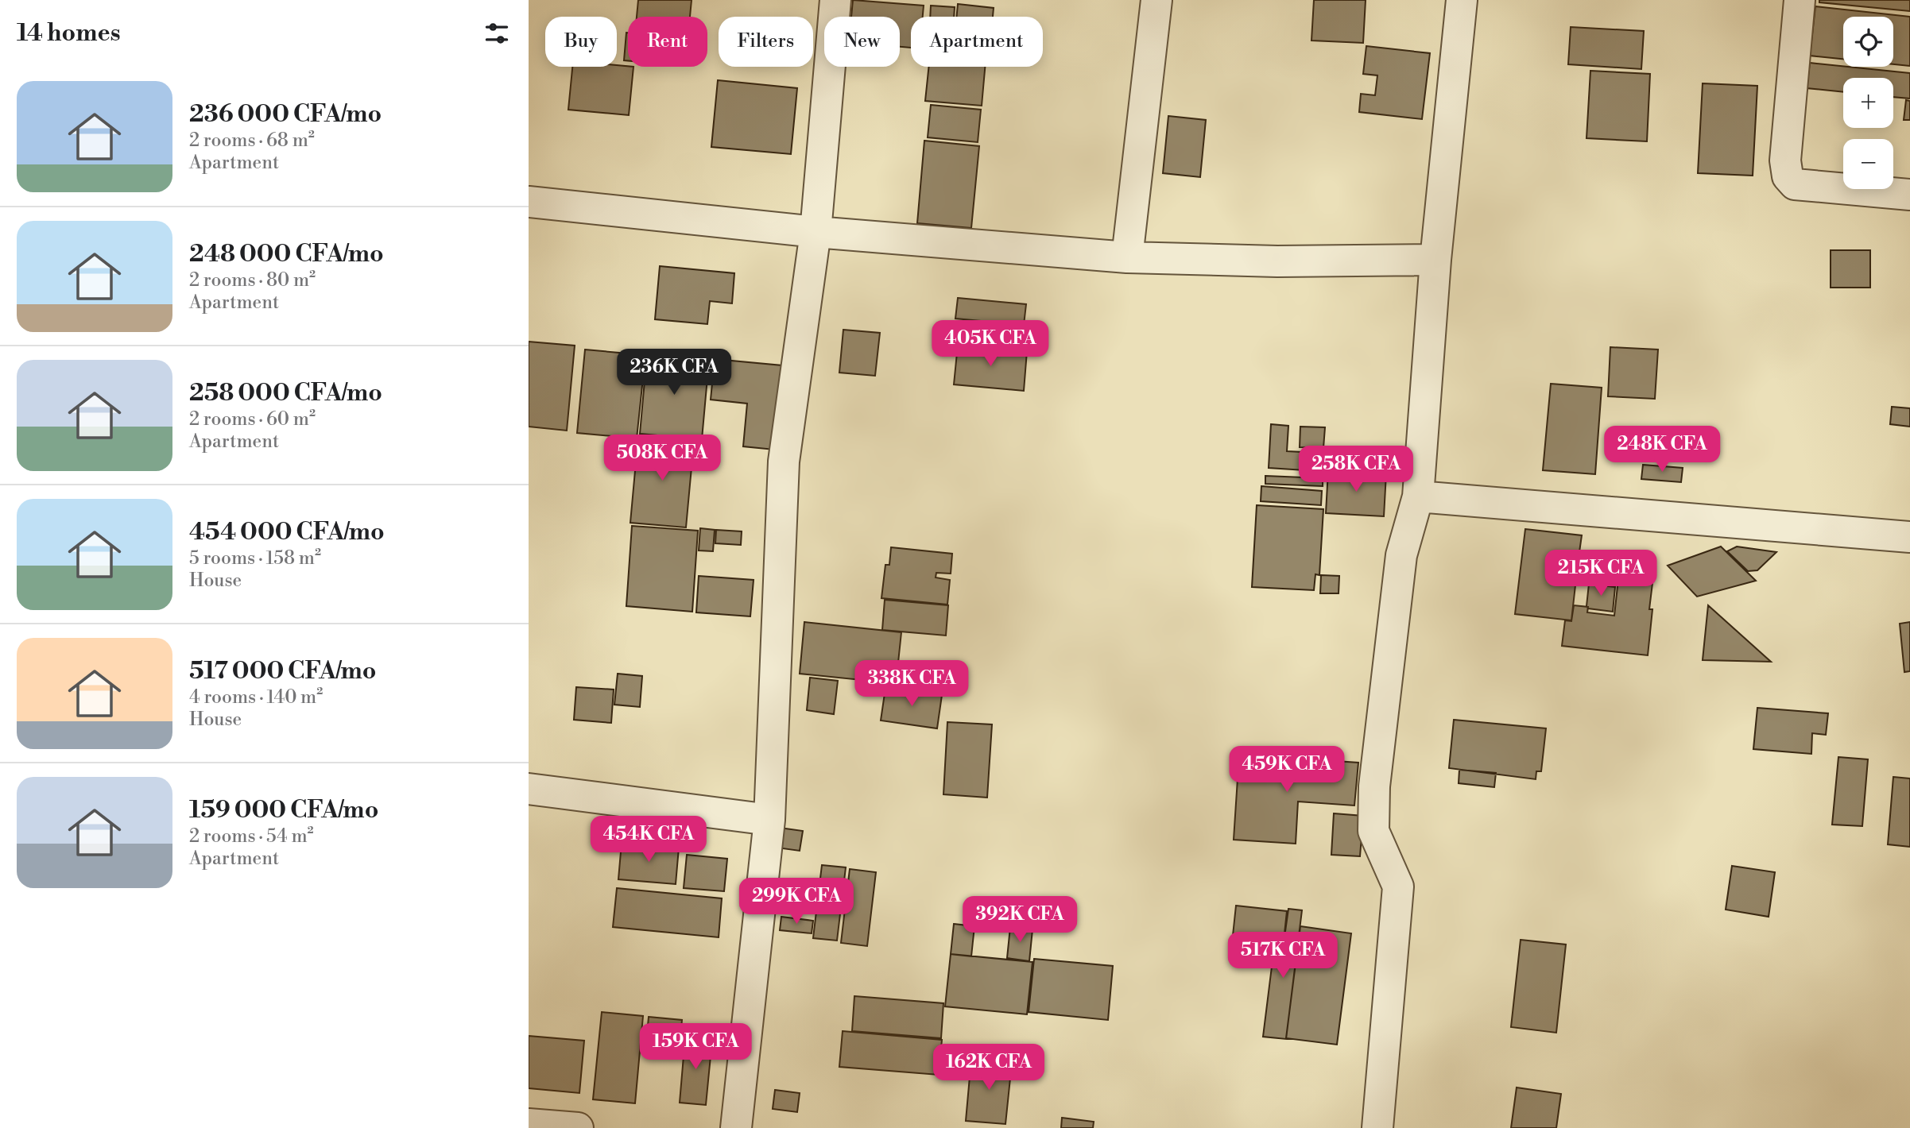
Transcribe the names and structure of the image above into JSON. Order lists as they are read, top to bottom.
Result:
{
  "page": {
    "heading": "14 homes",
    "map_buttons": ["+", "−"],
    "chip": [
      "Buy",
      "Rent",
      "Filters",
      "New",
      "Apartment"
    ],
    "list": [
      {
        "name": "236 000 CFA/mo",
        "note": "2 rooms · 68 m² · Apartment"
      },
      {
        "name": "248 000 CFA/mo",
        "note": "2 rooms · 80 m² · Apartment"
      },
      {
        "name": "258 000 CFA/mo",
        "note": "2 rooms · 60 m² · Apartment"
      },
      {
        "name": "454 000 CFA/mo",
        "note": "5 rooms · 158 m² · House"
      },
      {
        "name": "517 000 CFA/mo",
        "note": "4 rooms · 140 m² · House"
      },
      {
        "name": "159 000 CFA/mo",
        "note": "2 rooms · 54 m² · Apartment"
      }
    ],
    "price": [
      "405K CFA",
      "236K CFA",
      "248K CFA",
      "508K CFA",
      "258K CFA",
      "215K CFA",
      "338K CFA",
      "459K CFA",
      "454K CFA",
      "299K CFA",
      "392K CFA",
      "517K CFA",
      "159K CFA",
      "162K CFA"
    ]
  }
}
